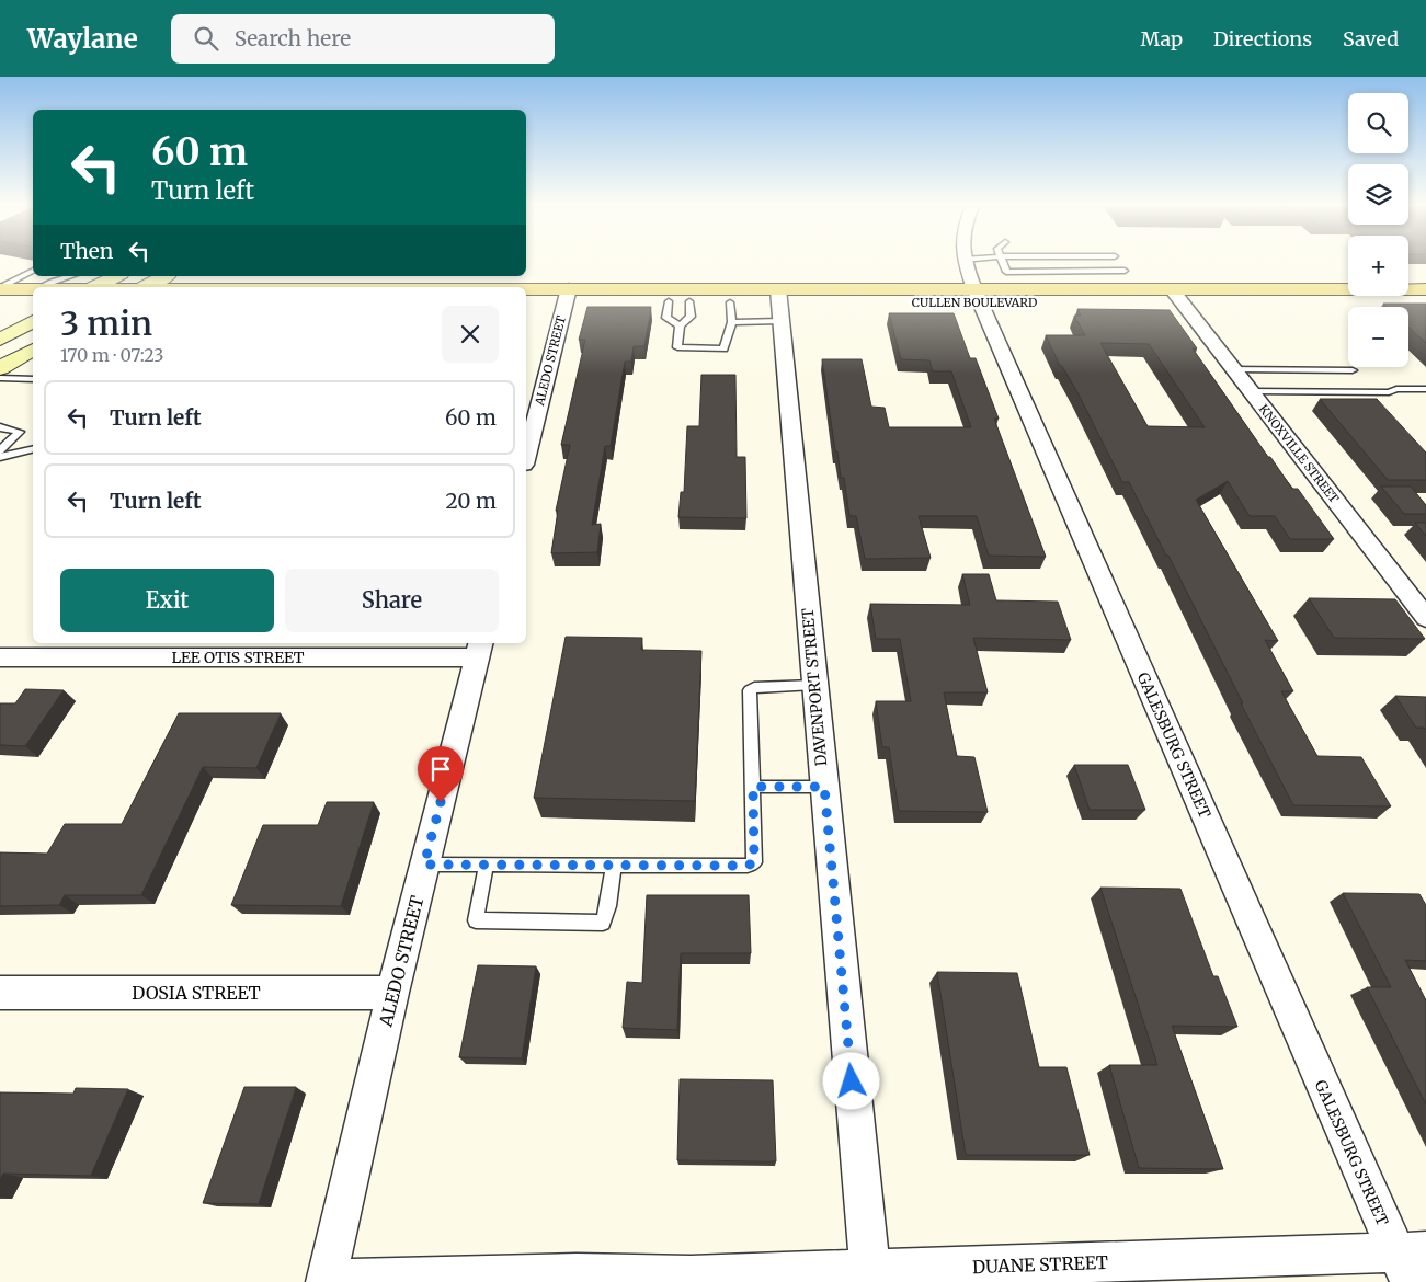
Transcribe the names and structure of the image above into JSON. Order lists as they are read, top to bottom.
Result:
{
  "streets": {
    "main road": ["CULLEN BOULEVARD"],
    "street": [
      "ALEDO STREET",
      "KNOXVILLE STREET",
      "LEE OTIS STREET",
      "DAVENPORT STREET",
      "GALESBURG STREET",
      "DOSIA STREET",
      "DUANE STREET"
    ]
  },
  "crossings": [
    ["CULLEN BOULEVARD", "ALEDO STREET"],
    ["CULLEN BOULEVARD", "KNOXVILLE STREET"],
    ["CULLEN BOULEVARD", "DAVENPORT STREET"],
    ["CULLEN BOULEVARD", "GALESBURG STREET"],
    ["ALEDO STREET", "LEE OTIS STREET"],
    ["ALEDO STREET", "DOSIA STREET"],
    ["ALEDO STREET", "DUANE STREET"],
    ["DAVENPORT STREET", "DUANE STREET"],
    ["GALESBURG STREET", "DUANE STREET"]
  ],
  "page": {
    "header": "Waylane",
    "search": "Search here",
    "nav": ["Map", "Directions", "Saved"],
    "map_buttons": ["+", "−"],
    "turn": ["60 m", "Turn left"],
    "then": "Then",
    "heading": ["3 min", "170 m · 07:23"],
    "list": [
      {
        "name": "Turn left",
        "value": "60 m"
      },
      {
        "name": "Turn left",
        "value": "20 m"
      }
    ],
    "buttons": ["Exit", "Share"]
  }
}
